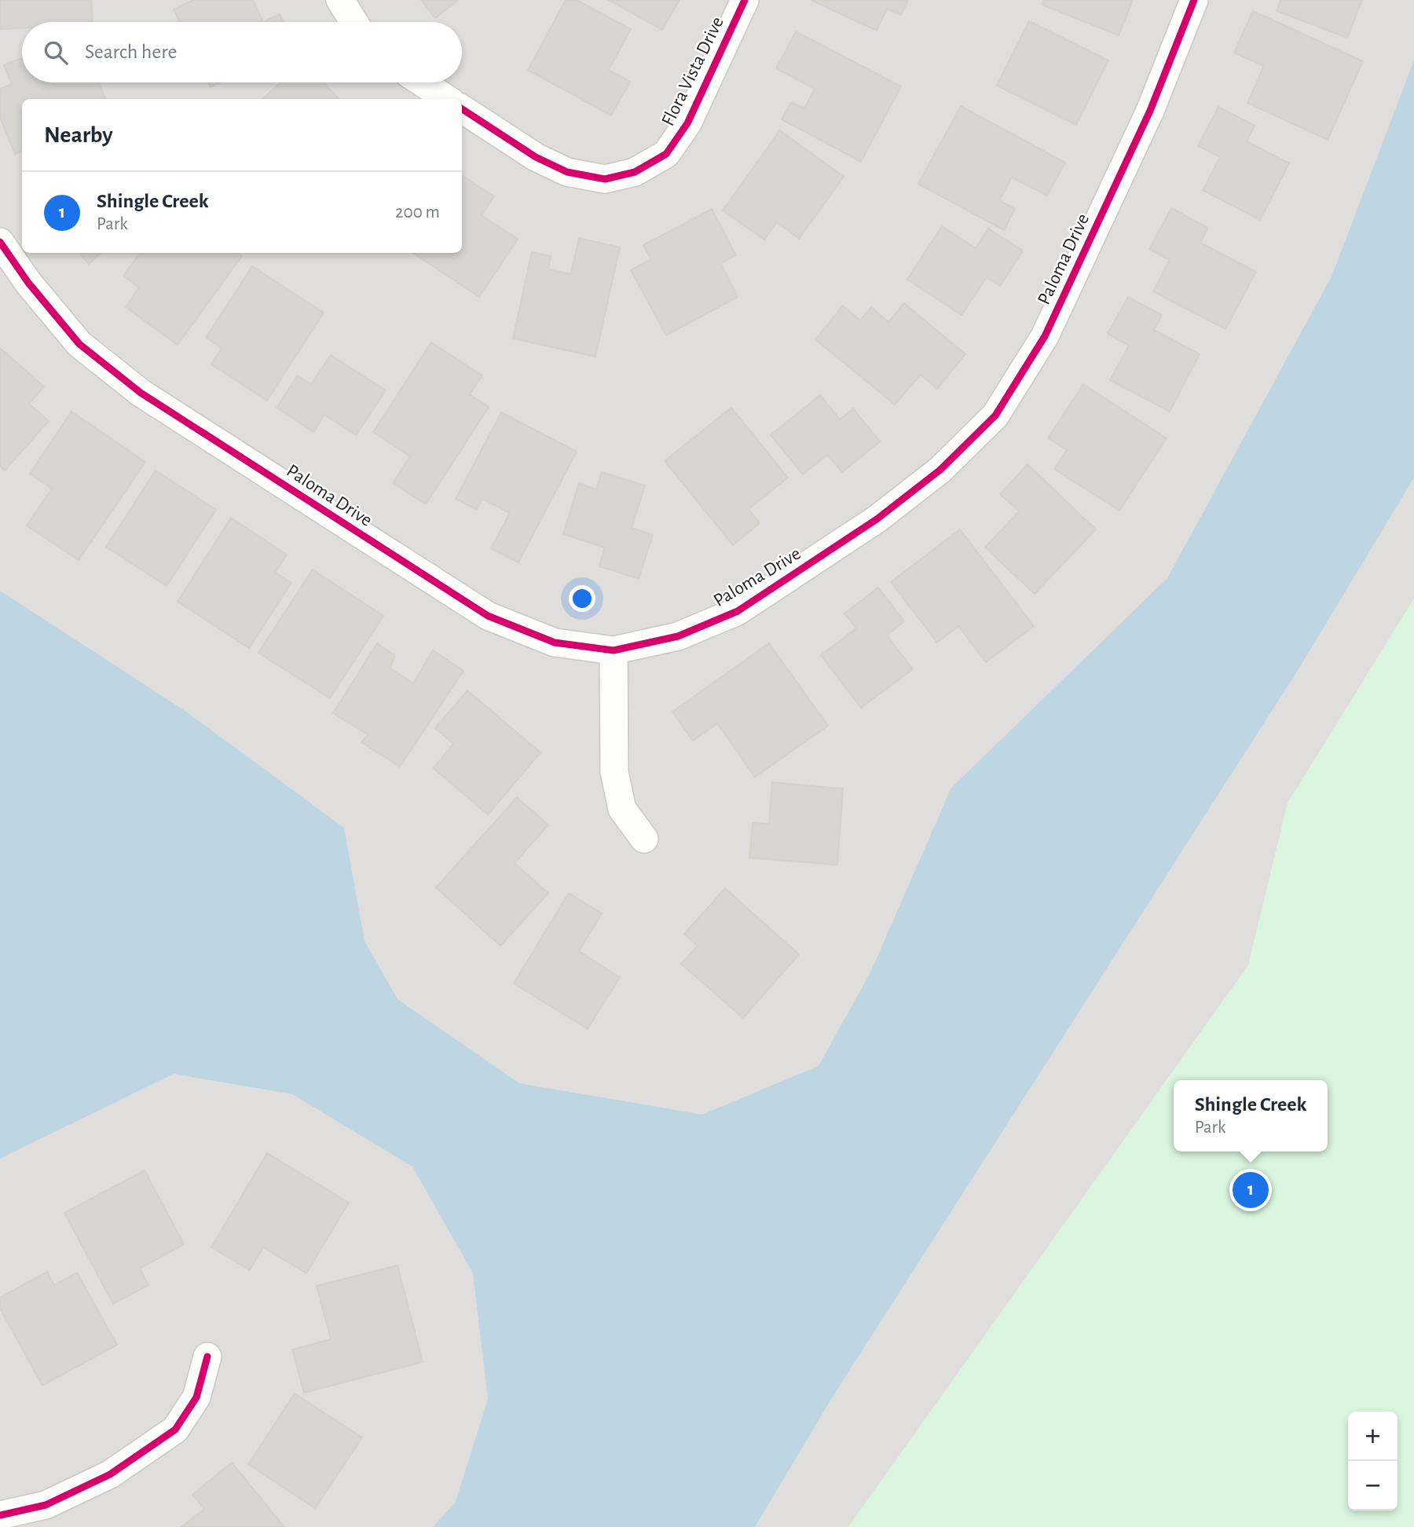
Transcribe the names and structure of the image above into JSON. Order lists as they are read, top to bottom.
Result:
{
  "streets": {
    "street": ["Flora Vista Drive", "Paloma Drive"]
  },
  "page": {
    "search": "Search here",
    "heading": "Nearby",
    "list": [
      {
        "mark": "1",
        "name": "Shingle Creek",
        "note": "Park",
        "value": "200 m"
      }
    ],
    "popup": ["Shingle Creek", "Park"],
    "pins": "1",
    "map_buttons": ["+", "−"]
  }
}
